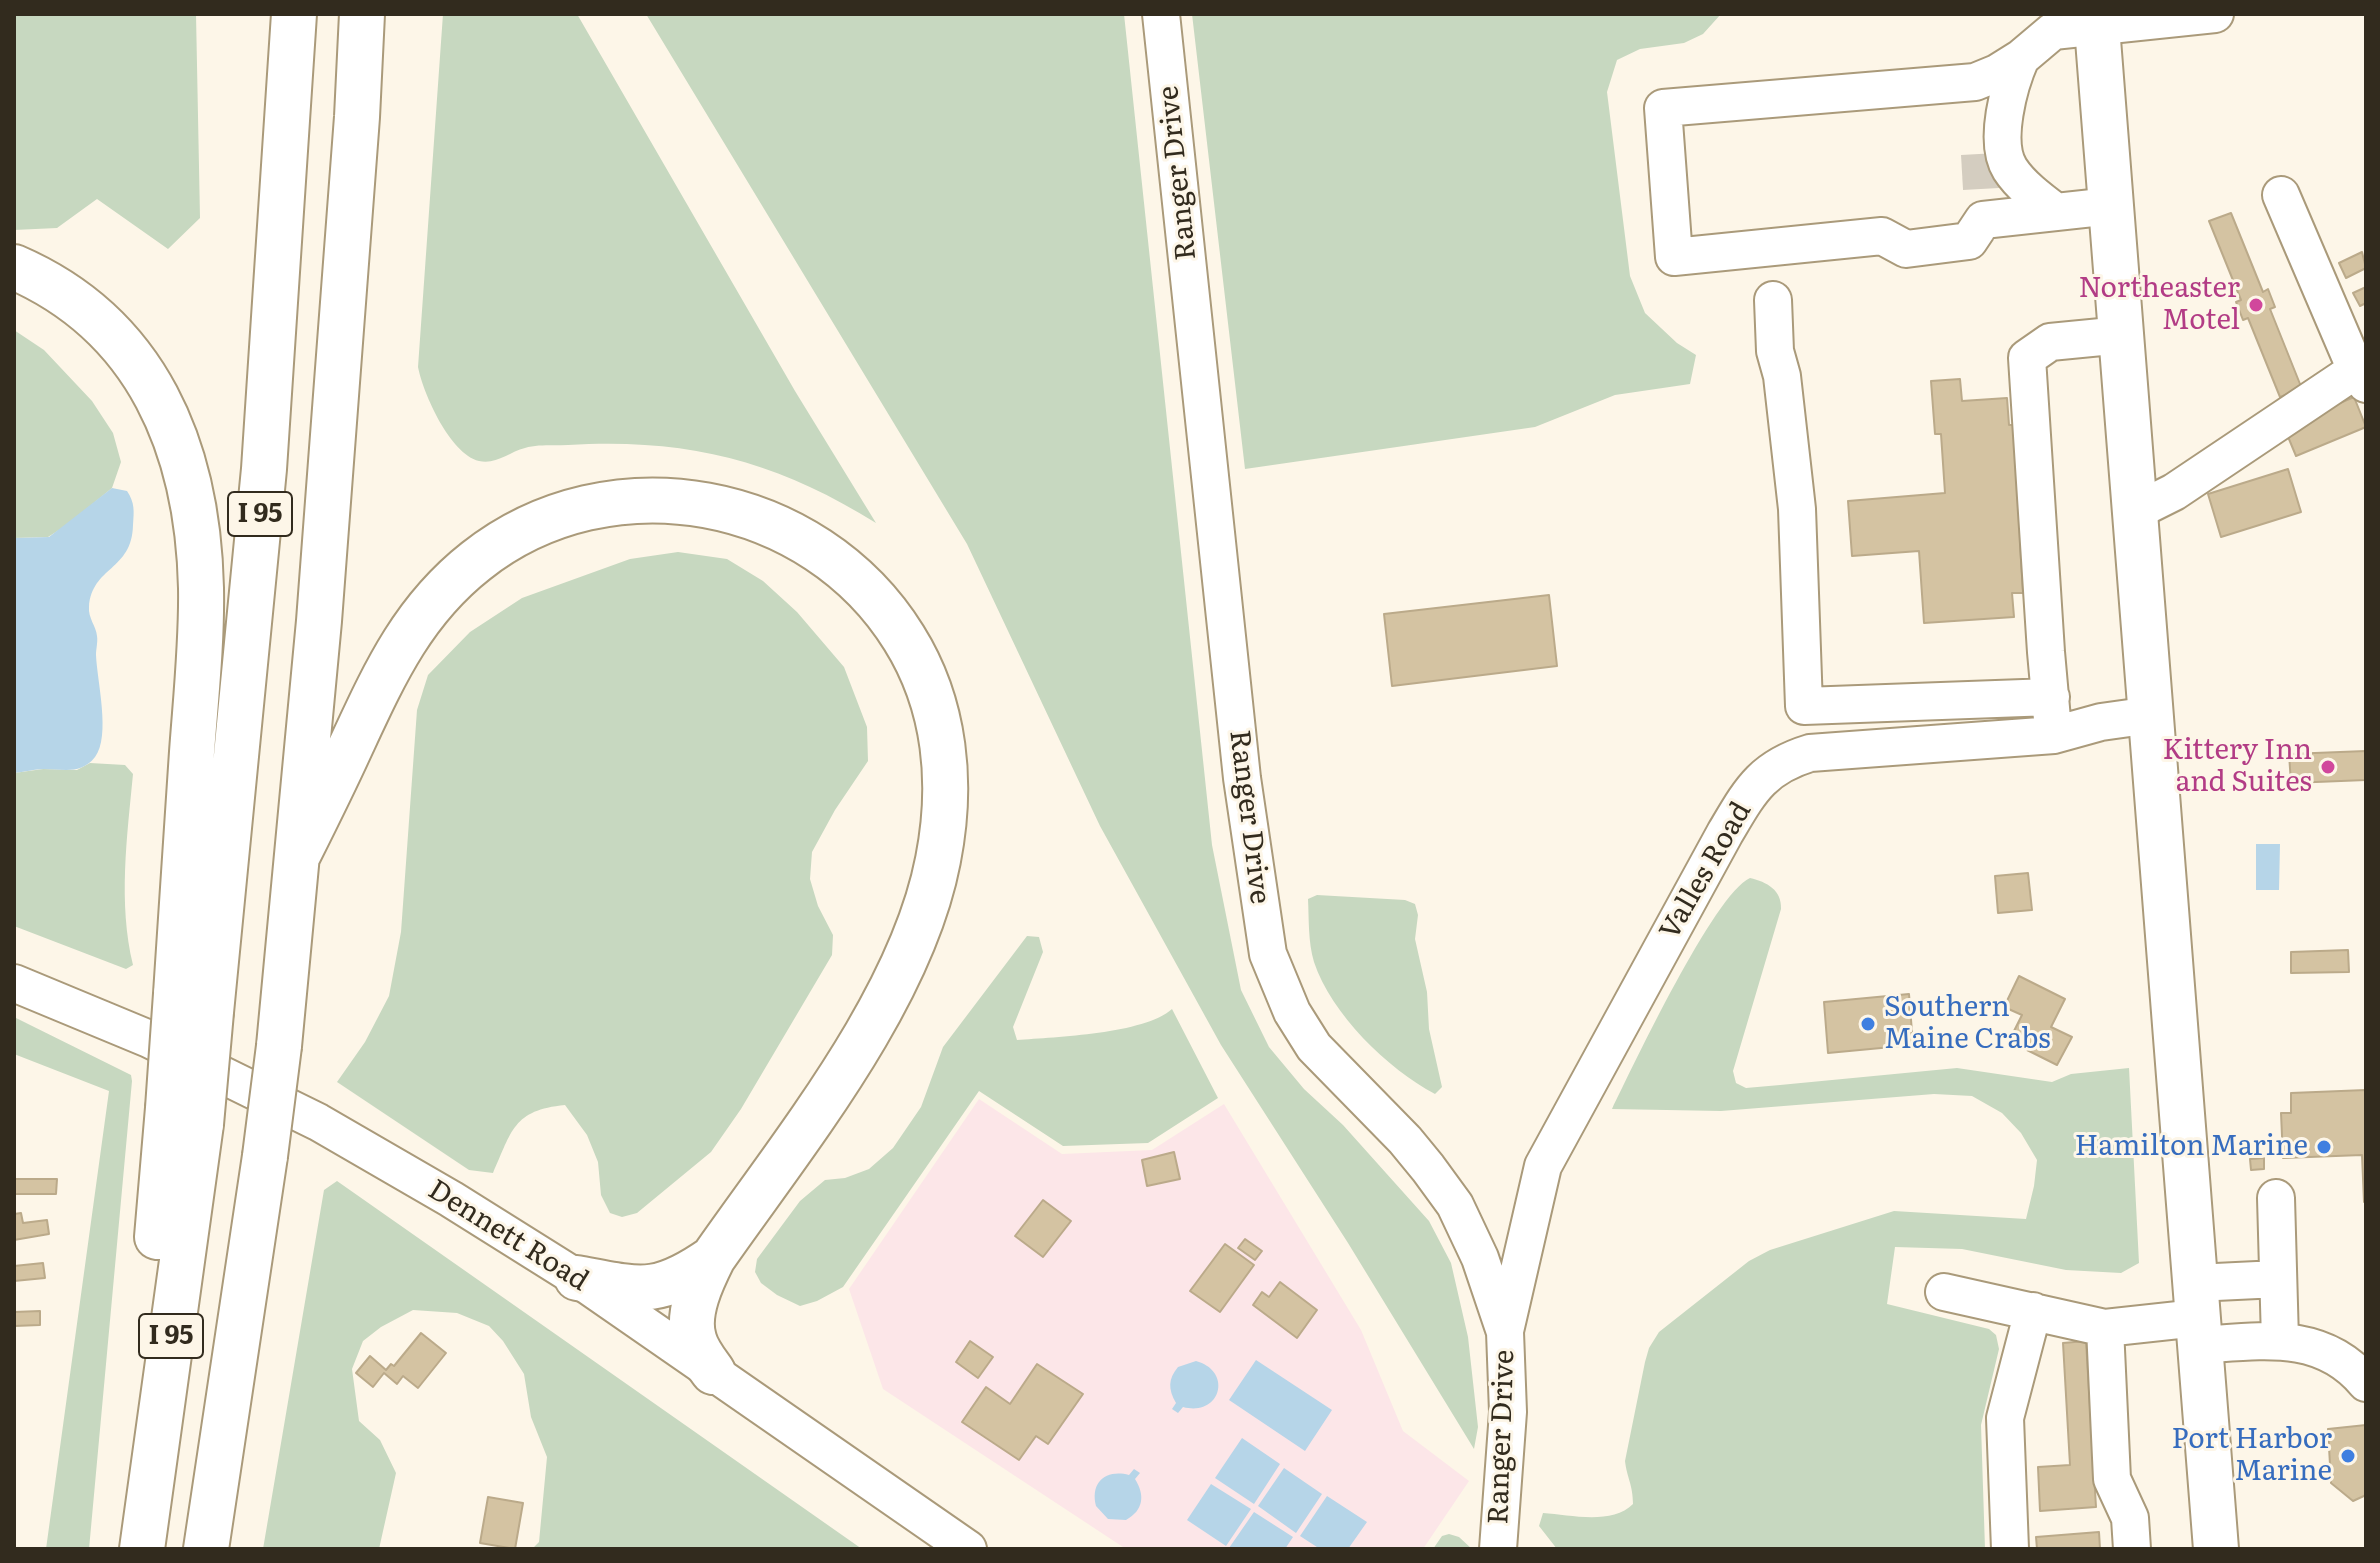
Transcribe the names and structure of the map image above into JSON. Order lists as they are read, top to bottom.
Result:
{
  "streets": {
    "main road": ["I 95"],
    "street": ["Ranger Drive", "Valles Road", "Dennett Road"]
  },
  "crossings": [
    ["Ranger Drive", "Valles Road"]
  ],
  "places": [
    "Northeaster Motel",
    "Kittery Inn and Suites",
    "Southern Maine Crabs",
    "Hamilton Marine",
    "Port Harbor Marine"
  ]
}
